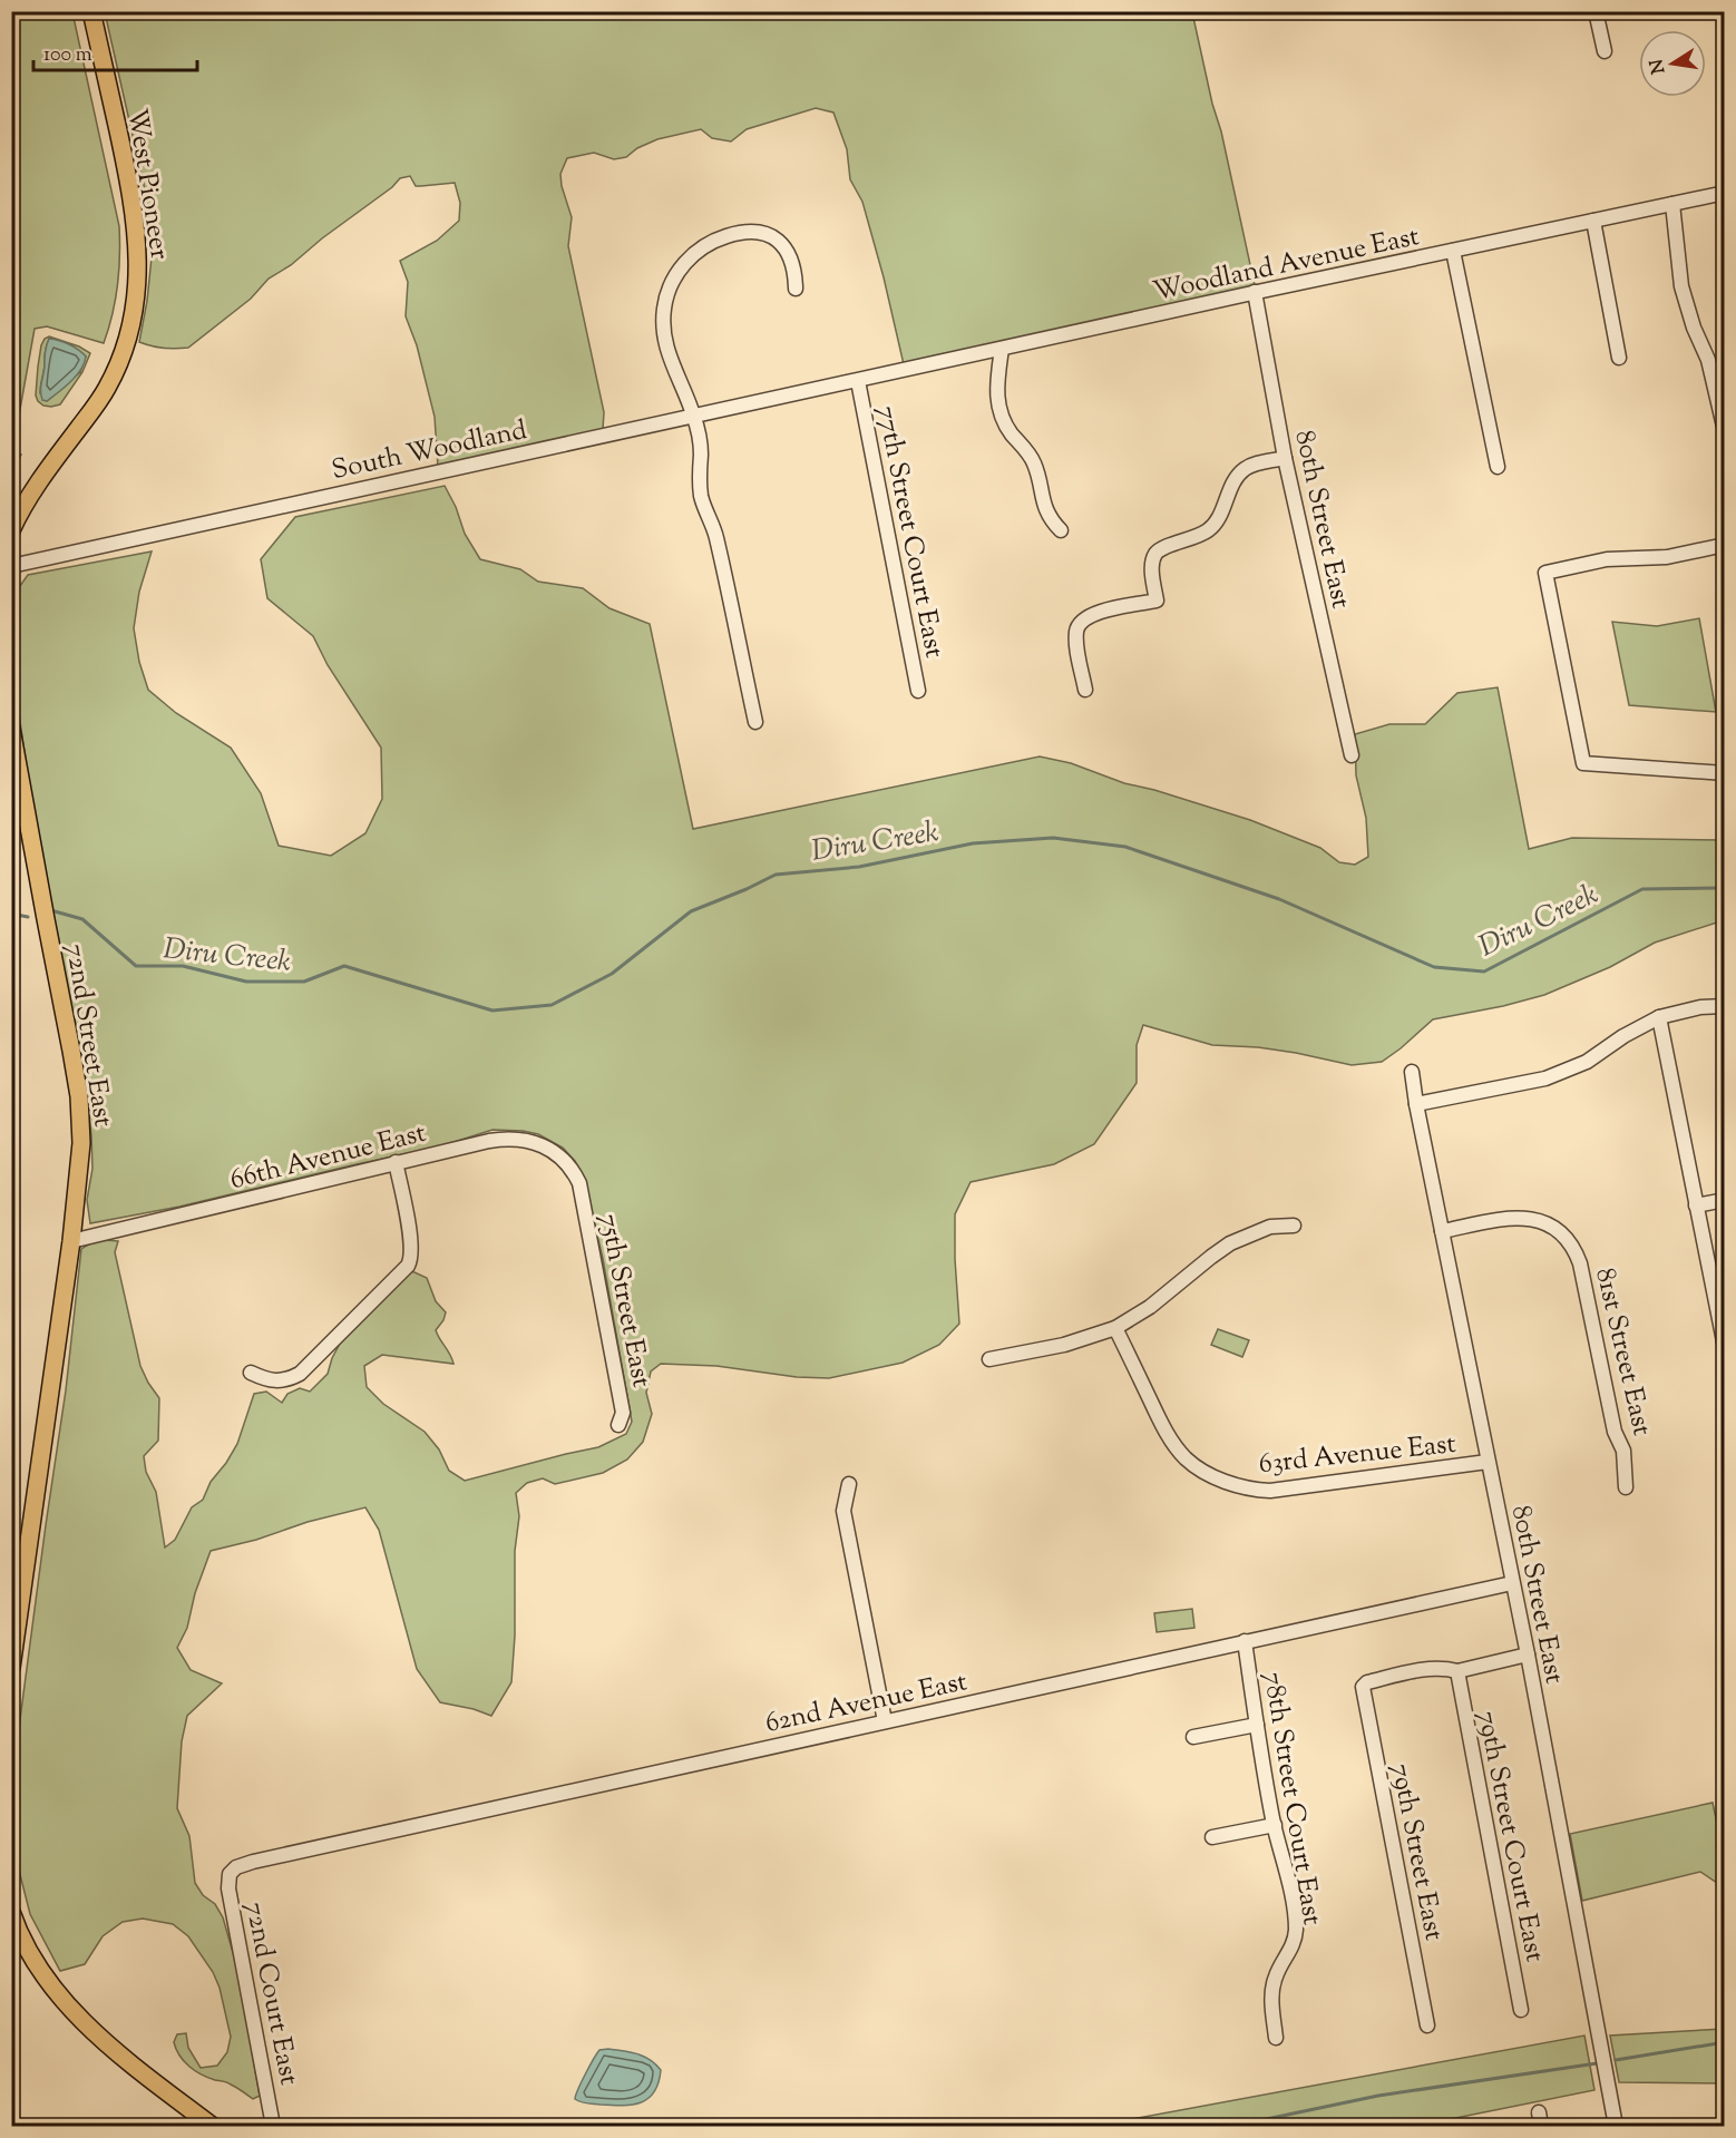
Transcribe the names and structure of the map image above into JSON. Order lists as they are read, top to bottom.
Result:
{
  "streets": {
    "main road": ["West Pioneer", "72nd Street East"],
    "street": [
      "Woodland Avenue East",
      "South Woodland",
      "80th Street East",
      "77th Street Court East",
      "66th Avenue East",
      "75th Street East",
      "81st Street East",
      "63rd Avenue East",
      "62nd Avenue East",
      "78th Street Court East",
      "79th Street Court East",
      "79th Street East",
      "72nd Court East"
    ]
  },
  "crossings": [
    ["Woodland Avenue East", "South Woodland"],
    ["Woodland Avenue East", "80th Street East"],
    ["Woodland Avenue East", "77th Street Court East"],
    ["South Woodland", "77th Street Court East"],
    ["80th Street East", "81st Street East"],
    ["80th Street East", "63rd Avenue East"],
    ["80th Street East", "62nd Avenue East"],
    ["72nd Street East", "66th Avenue East"],
    ["66th Avenue East", "75th Street East"],
    ["62nd Avenue East", "78th Street Court East"],
    ["62nd Avenue East", "72nd Court East"],
    ["79th Street Court East", "79th Street East"]
  ],
  "water": ["Diru Creek"],
  "scale_bar": "100 m",
  "north": "left"
}
